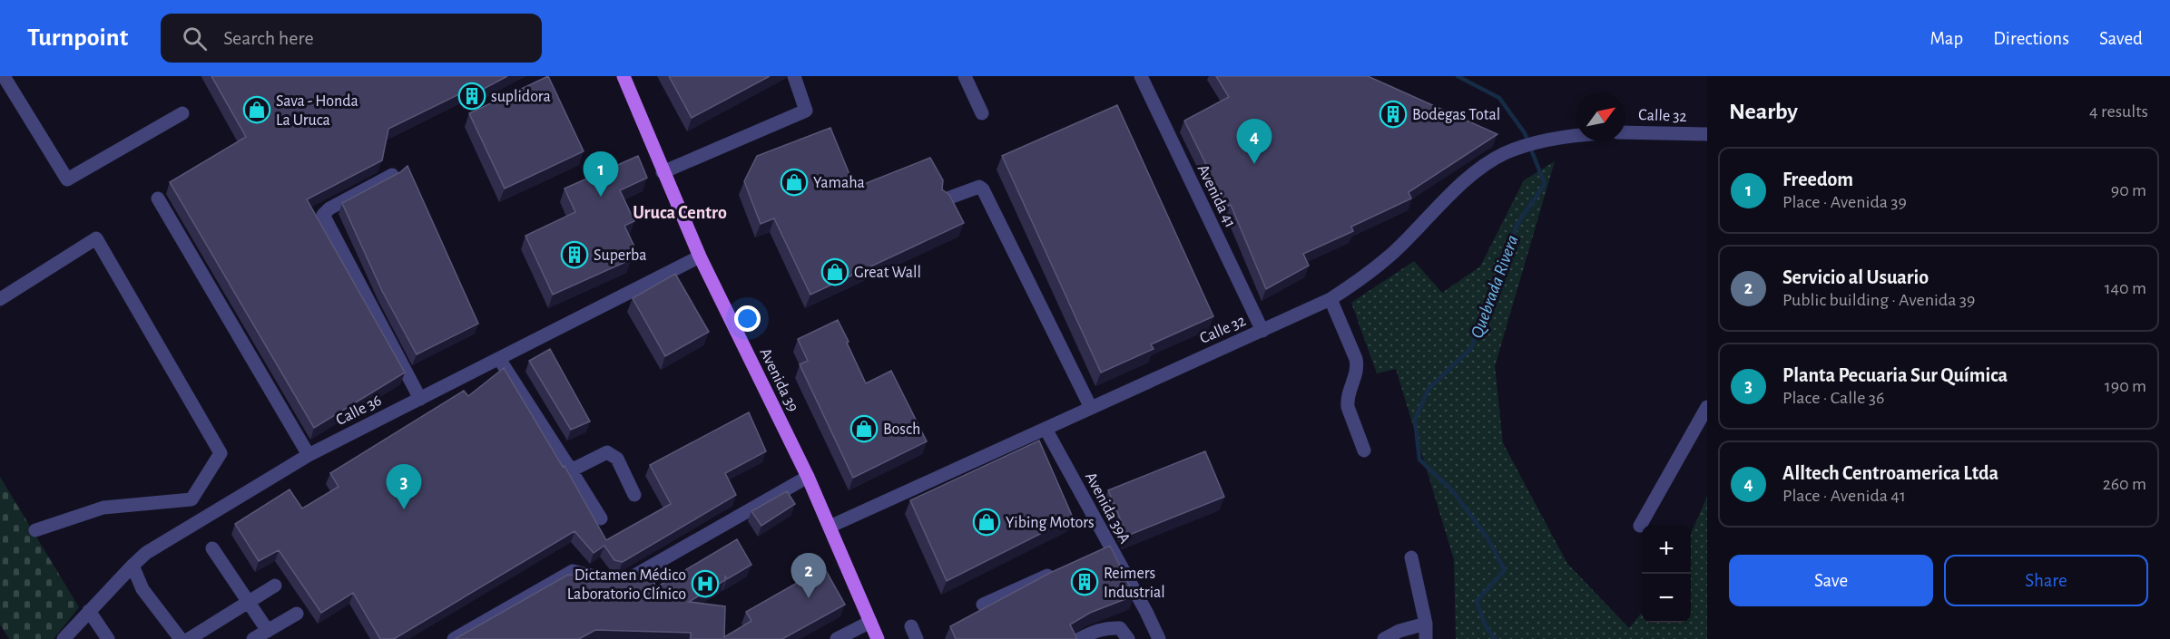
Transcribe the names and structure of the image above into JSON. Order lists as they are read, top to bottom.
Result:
{
  "streets": {
    "main road": ["Avenida 39"],
    "street": [
      "Calle 32",
      "Avenida 41",
      "Calle 36",
      "Avenida 39A"
    ]
  },
  "crossings": [
    ["Calle 32", "Avenida 41"],
    ["Calle 32", "Avenida 39"],
    ["Calle 32", "Avenida 39A"],
    ["Avenida 39", "Calle 36"]
  ],
  "districts": ["Uruca Centro"],
  "water": ["Quebrada Rivera"],
  "places": {
    "building": [
      "suplidora",
      "Bodegas Total",
      "Superba",
      "Reimers Industrial"
    ],
    "shop": [
      "Sava - Honda La Uruca",
      "Yamaha",
      "Great Wall",
      "Bosch",
      "Yibing Motors"
    ],
    "hospital": ["Dictamen Médico Laboratorio Clínico"]
  },
  "north": "top right",
  "page": {
    "header": "Turnpoint",
    "search": "Search here",
    "nav": ["Map", "Directions", "Saved"],
    "heading": ["Nearby", "4 results"],
    "pins": [
      "4",
      "1",
      "3",
      "2"
    ],
    "list": [
      {
        "mark": "1",
        "name": "Freedom",
        "note": "Place · Avenida 39",
        "value": "90 m"
      },
      {
        "mark": "2",
        "name": "Servicio al Usuario",
        "note": "Public building · Avenida 39",
        "value": "140 m"
      },
      {
        "mark": "3",
        "name": "Planta Pecuaria Sur Química",
        "note": "Place · Calle 36",
        "value": "190 m"
      },
      {
        "mark": "4",
        "name": "Alltech Centroamerica Ltda",
        "note": "Place · Avenida 41",
        "value": "260 m"
      }
    ],
    "map_buttons": ["+", "−"],
    "buttons": ["Save", "Share"]
  }
}
